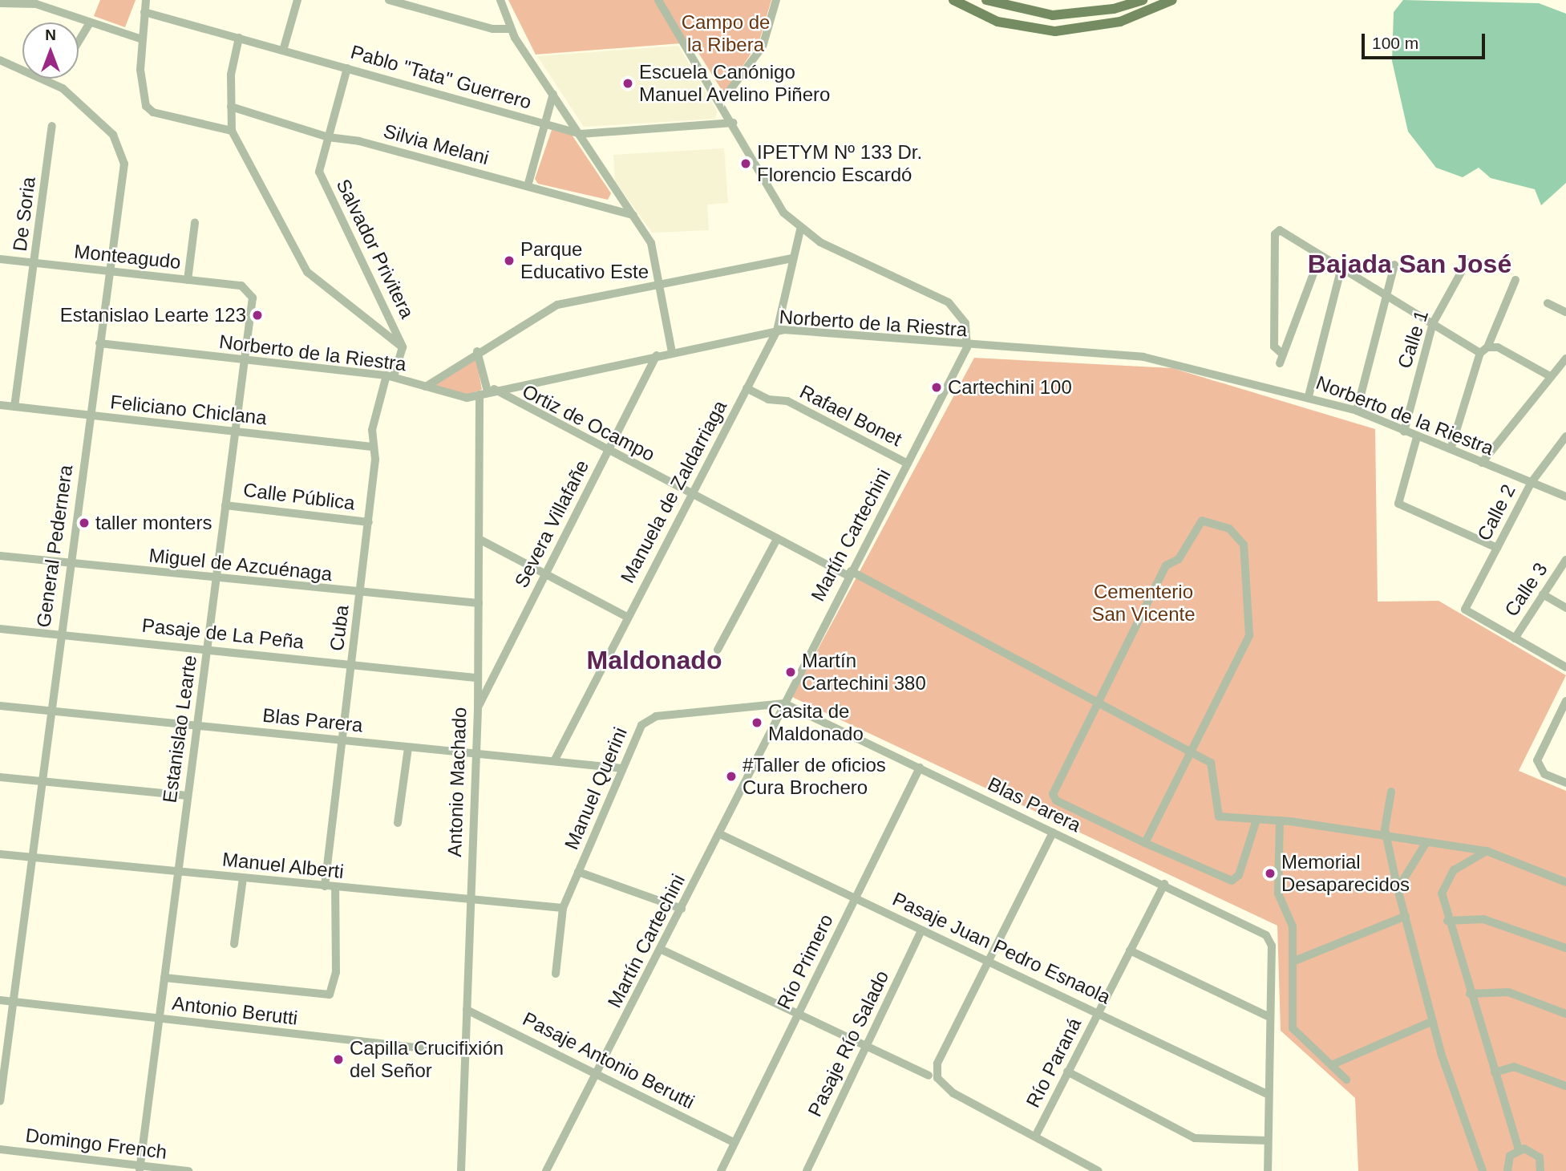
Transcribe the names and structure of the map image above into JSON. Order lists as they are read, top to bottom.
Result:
{
  "streets": {
    "street": [
      "Pablo \"Tata\" Guerrero",
      "Silvia Melani",
      "De Soria",
      "Salvador Privitera",
      "Monteagudo",
      "Norberto de la Riestra",
      "Calle 1",
      "Feliciano Chiclana",
      "Rafael Bonet",
      "Ortiz de Ocampo",
      "Manuela de Zaldarriaga",
      "Calle Pública",
      "Calle 2",
      "Severa Villafañe",
      "Martín Cartechini",
      "General Pedernera",
      "Miguel de Azcuénaga",
      "Calle 3",
      "Cuba",
      "Pasaje de La Peña",
      "Blas Parera",
      "Estanislao Learte",
      "Antonio Machado",
      "Manuel Querini",
      "Manuel Alberti",
      "Pasaje Juan Pedro Esnaola",
      "Río Primero",
      "Antonio Berutti",
      "Pasaje Río Salado",
      "Pasaje Antonio Berutti",
      "Río Paraná",
      "Domingo French"
    ]
  },
  "crossings": [
    ["Pablo \"Tata\" Guerrero", "Salvador Privitera"],
    ["Silvia Melani", "Salvador Privitera"],
    ["De Soria", "Monteagudo"],
    ["De Soria", "Feliciano Chiclana"],
    ["Salvador Privitera", "Cuba"],
    ["Monteagudo", "General Pedernera"],
    ["Monteagudo", "Estanislao Learte"],
    ["Norberto de la Riestra", "Calle 1"],
    ["Norberto de la Riestra", "Ortiz de Ocampo"],
    ["Norberto de la Riestra", "Manuela de Zaldarriaga"],
    ["Norberto de la Riestra", "Calle 2"],
    ["Norberto de la Riestra", "Severa Villafañe"],
    ["Norberto de la Riestra", "Martín Cartechini"],
    ["Norberto de la Riestra", "General Pedernera"],
    ["Norberto de la Riestra", "Cuba"],
    ["Norberto de la Riestra", "Estanislao Learte"],
    ["Norberto de la Riestra", "Antonio Machado"],
    ["Feliciano Chiclana", "General Pedernera"],
    ["Feliciano Chiclana", "Cuba"],
    ["Feliciano Chiclana", "Estanislao Learte"],
    ["Rafael Bonet", "Manuela de Zaldarriaga"],
    ["Rafael Bonet", "Martín Cartechini"],
    ["Ortiz de Ocampo", "Manuela de Zaldarriaga"],
    ["Ortiz de Ocampo", "Severa Villafañe"],
    ["Ortiz de Ocampo", "Martín Cartechini"],
    ["Ortiz de Ocampo", "Antonio Machado"],
    ["Manuela de Zaldarriaga", "Blas Parera"],
    ["Calle Pública", "Cuba"],
    ["Calle Pública", "Estanislao Learte"],
    ["Calle 2", "Calle 3"],
    ["Severa Villafañe", "Antonio Machado"],
    ["Martín Cartechini", "Blas Parera"],
    ["Martín Cartechini", "Manuel Querini"],
    ["Martín Cartechini", "Pasaje Juan Pedro Esnaola"],
    ["Martín Cartechini", "Pasaje Antonio Berutti"],
    ["General Pedernera", "Miguel de Azcuénaga"],
    ["General Pedernera", "Pasaje de La Peña"],
    ["General Pedernera", "Blas Parera"],
    ["General Pedernera", "Manuel Alberti"],
    ["General Pedernera", "Antonio Berutti"],
    ["Miguel de Azcuénaga", "Cuba"],
    ["Miguel de Azcuénaga", "Estanislao Learte"],
    ["Miguel de Azcuénaga", "Antonio Machado"],
    ["Cuba", "Pasaje de La Peña"],
    ["Cuba", "Blas Parera"],
    ["Cuba", "Manuel Alberti"],
    ["Pasaje de La Peña", "Estanislao Learte"],
    ["Pasaje de La Peña", "Antonio Machado"],
    ["Blas Parera", "Estanislao Learte"],
    ["Blas Parera", "Antonio Machado"],
    ["Blas Parera", "Manuel Querini"],
    ["Blas Parera", "Río Primero"],
    ["Blas Parera", "Río Paraná"],
    ["Estanislao Learte", "Manuel Alberti"],
    ["Estanislao Learte", "Antonio Berutti"],
    ["Estanislao Learte", "Domingo French"],
    ["Antonio Machado", "Manuel Alberti"],
    ["Antonio Machado", "Antonio Berutti"],
    ["Antonio Machado", "Pasaje Antonio Berutti"],
    ["Manuel Querini", "Manuel Alberti"],
    ["Pasaje Juan Pedro Esnaola", "Río Primero"],
    ["Pasaje Juan Pedro Esnaola", "Pasaje Río Salado"],
    ["Pasaje Juan Pedro Esnaola", "Río Paraná"],
    ["Río Primero", "Pasaje Antonio Berutti"]
  ],
  "districts": ["Bajada San José", "Maldonado"],
  "parks": ["Campo de la Ribera", "Cementerio San Vicente"],
  "places": [
    "Escuela Canónigo Manuel Avelino Piñero",
    "IPETYM Nº 133 Dr. Florencio Escardó",
    "Parque Educativo Este",
    "Estanislao Learte 123",
    "Cartechini 100",
    "taller monters",
    "Martín Cartechini 380",
    "Casita de Maldonado",
    "#Taller de oficios Cura Brochero",
    "Memorial Desaparecidos",
    "Capilla Crucifixión del Señor"
  ],
  "scale_bar": "100 m",
  "north": "top"
}
